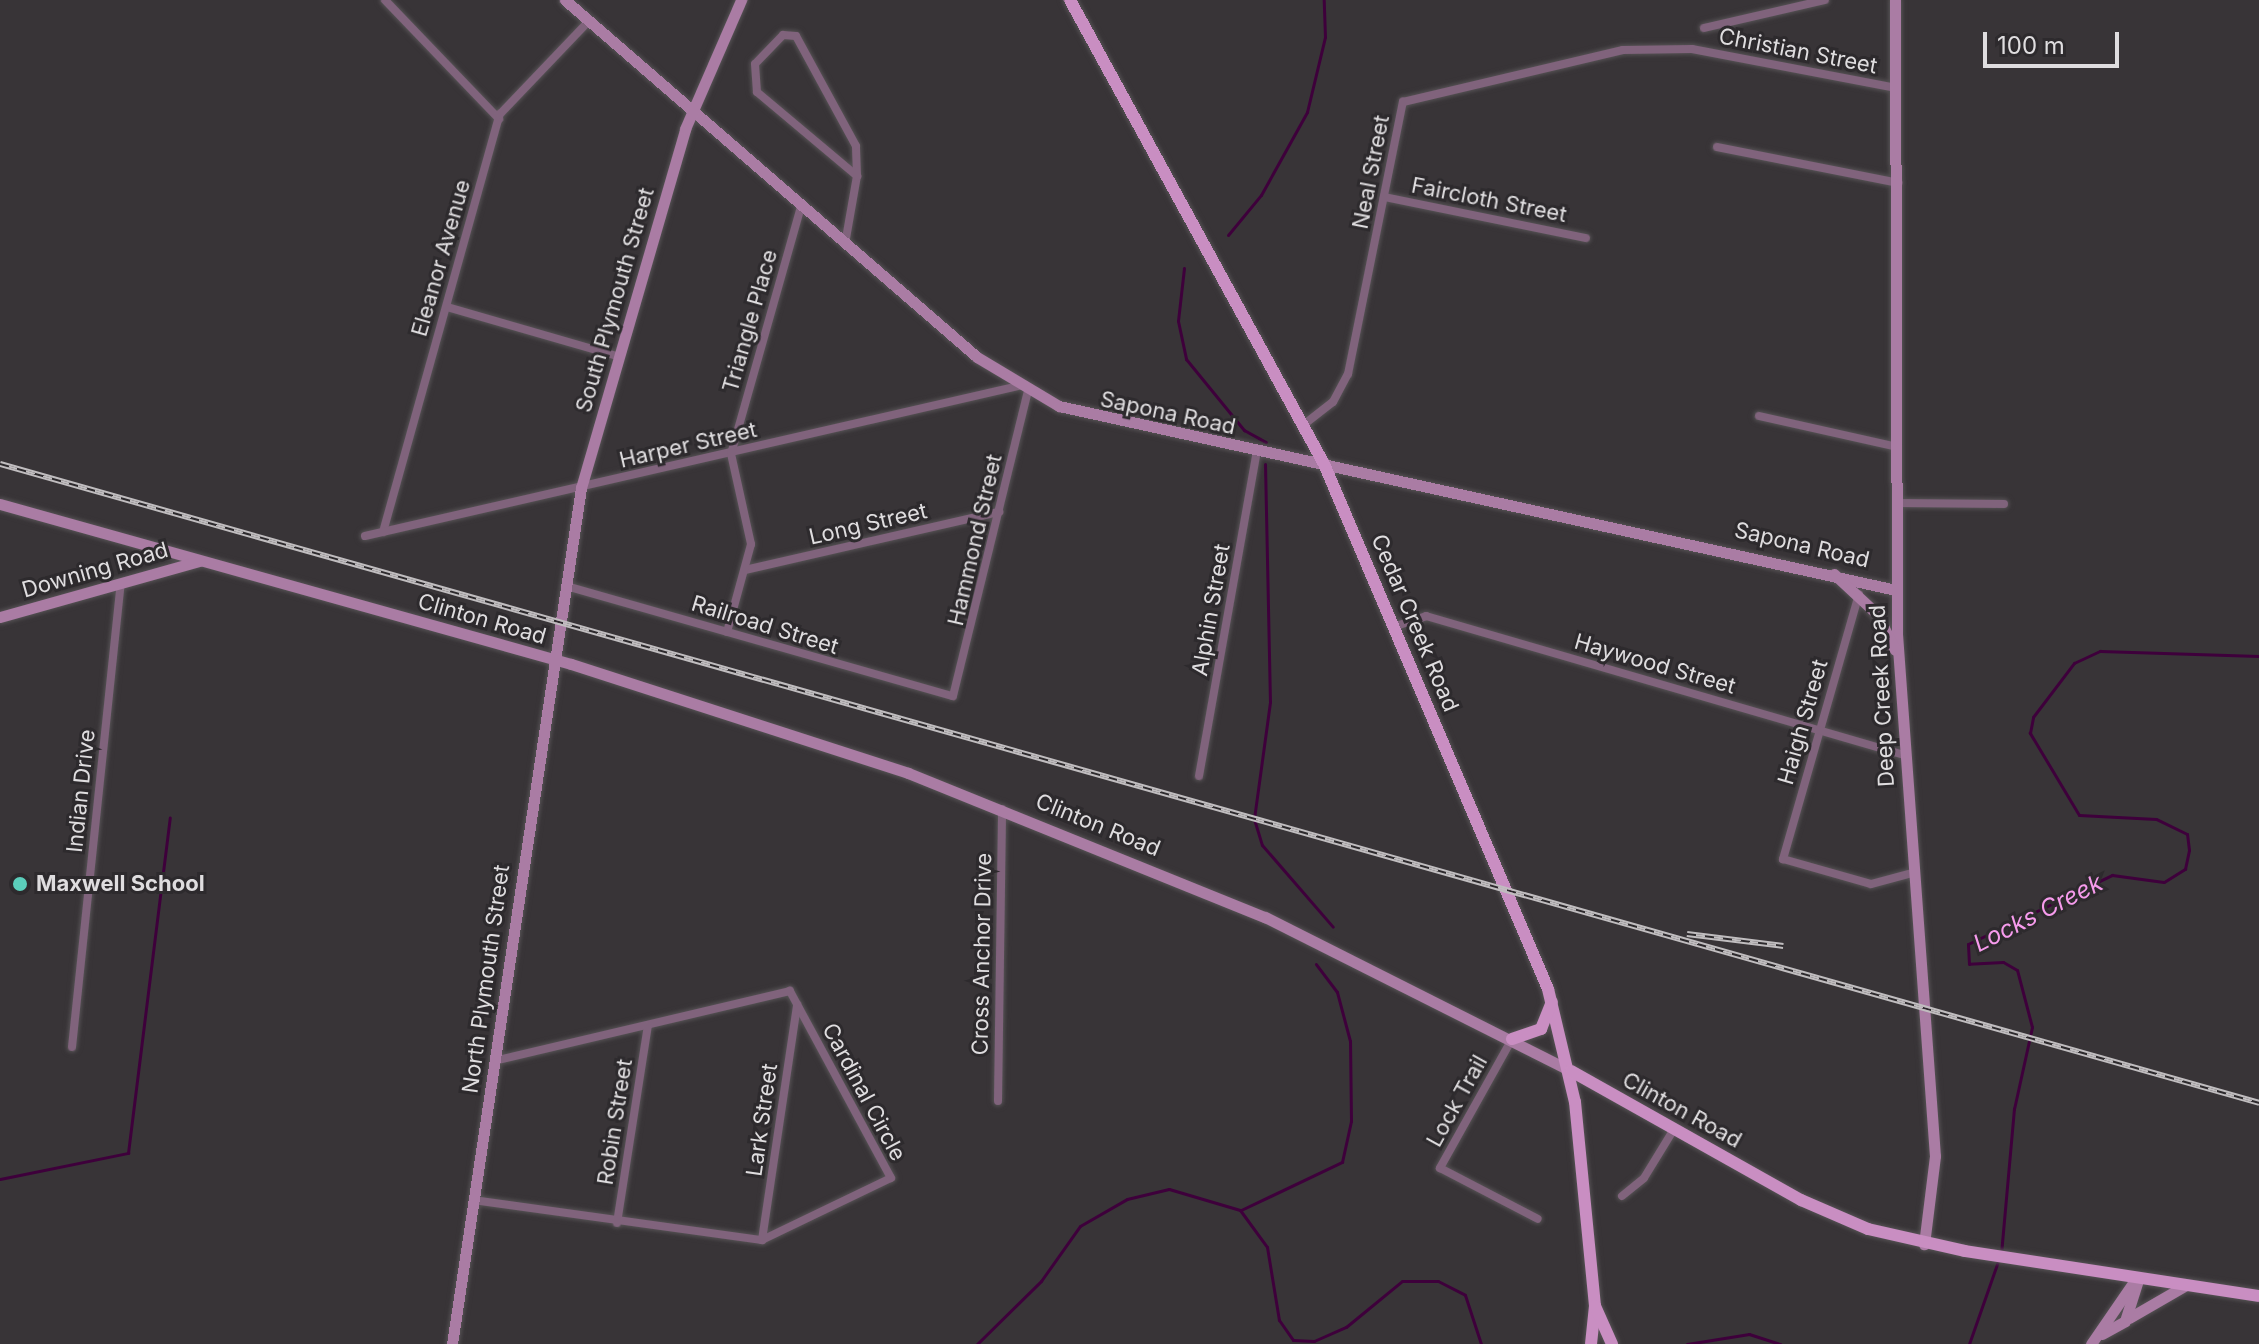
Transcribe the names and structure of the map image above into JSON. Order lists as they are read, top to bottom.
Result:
{
  "streets": {
    "main road": ["Clinton Road", "Cedar Creek Road"],
    "street": [
      "Christian Street",
      "Neal Street",
      "Faircloth Street",
      "Eleanor Avenue",
      "South Plymouth Street",
      "Triangle Place",
      "Sapona Road",
      "Harper Street",
      "Long Street",
      "Hammond Street",
      "Downing Road",
      "Alphin Street",
      "Railroad Street",
      "Haywood Street",
      "Deep Creek Road",
      "Haigh Street",
      "Indian Drive",
      "Cross Anchor Drive",
      "North Plymouth Street",
      "Cardinal Circle",
      "Lock Trail",
      "Lark Street",
      "Robin Street"
    ]
  },
  "crossings": [
    ["Christian Street", "Neal Street"],
    ["Christian Street", "Deep Creek Road"],
    ["Neal Street", "Faircloth Street"],
    ["Neal Street", "Cedar Creek Road"],
    ["Eleanor Avenue", "Sapona Road"],
    ["Eleanor Avenue", "Harper Street"],
    ["South Plymouth Street", "Sapona Road"],
    ["South Plymouth Street", "Harper Street"],
    ["South Plymouth Street", "Railroad Street"],
    ["South Plymouth Street", "North Plymouth Street"],
    ["Triangle Place", "Sapona Road"],
    ["Triangle Place", "Harper Street"],
    ["Triangle Place", "Long Street"],
    ["Triangle Place", "Railroad Street"],
    ["Sapona Road", "Harper Street"],
    ["Sapona Road", "Hammond Street"],
    ["Sapona Road", "Alphin Street"],
    ["Sapona Road", "Cedar Creek Road"],
    ["Sapona Road", "Deep Creek Road"],
    ["Harper Street", "Hammond Street"],
    ["Long Street", "Hammond Street"],
    ["Hammond Street", "Railroad Street"],
    ["Downing Road", "Clinton Road"],
    ["Downing Road", "Indian Drive"],
    ["Clinton Road", "Cedar Creek Road"],
    ["Clinton Road", "Deep Creek Road"],
    ["Clinton Road", "Cross Anchor Drive"],
    ["Clinton Road", "North Plymouth Street"],
    ["Clinton Road", "Lock Trail"],
    ["Cedar Creek Road", "Haywood Street"],
    ["Haywood Street", "Deep Creek Road"],
    ["Haywood Street", "Haigh Street"],
    ["Deep Creek Road", "Haigh Street"],
    ["Cardinal Circle", "Lark Street"]
  ],
  "water": ["Locks Creek"],
  "places": ["Maxwell School"],
  "scale_bar": "100 m"
}
